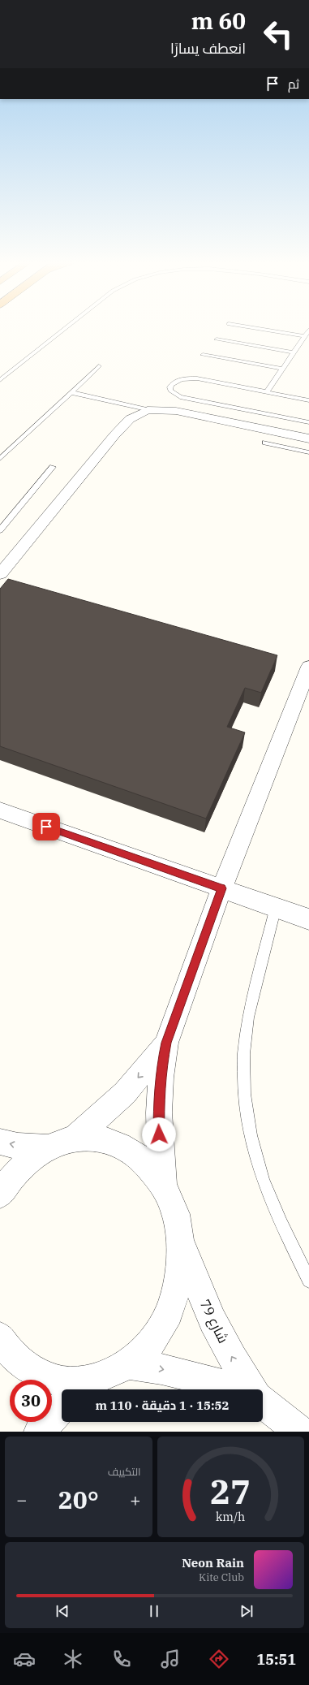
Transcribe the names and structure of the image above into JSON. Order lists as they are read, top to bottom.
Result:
{
  "streets": {
    "street": ["شارع 79"]
  },
  "one_way": ["شارع 79"],
  "page": {
    "turn": ["60 m", "انعطف يسارًا"],
    "then": "ثم",
    "limit": "30",
    "trip": "15:52 · 1 دقيقة · 110 m",
    "tile": "التكييف",
    "heat": ["−", "20°", "+"],
    "song": ["Neon Rain", "Kite Club"],
    "tabs": "15:51",
    "gauge": ["27", "km/h"]
  }
}
